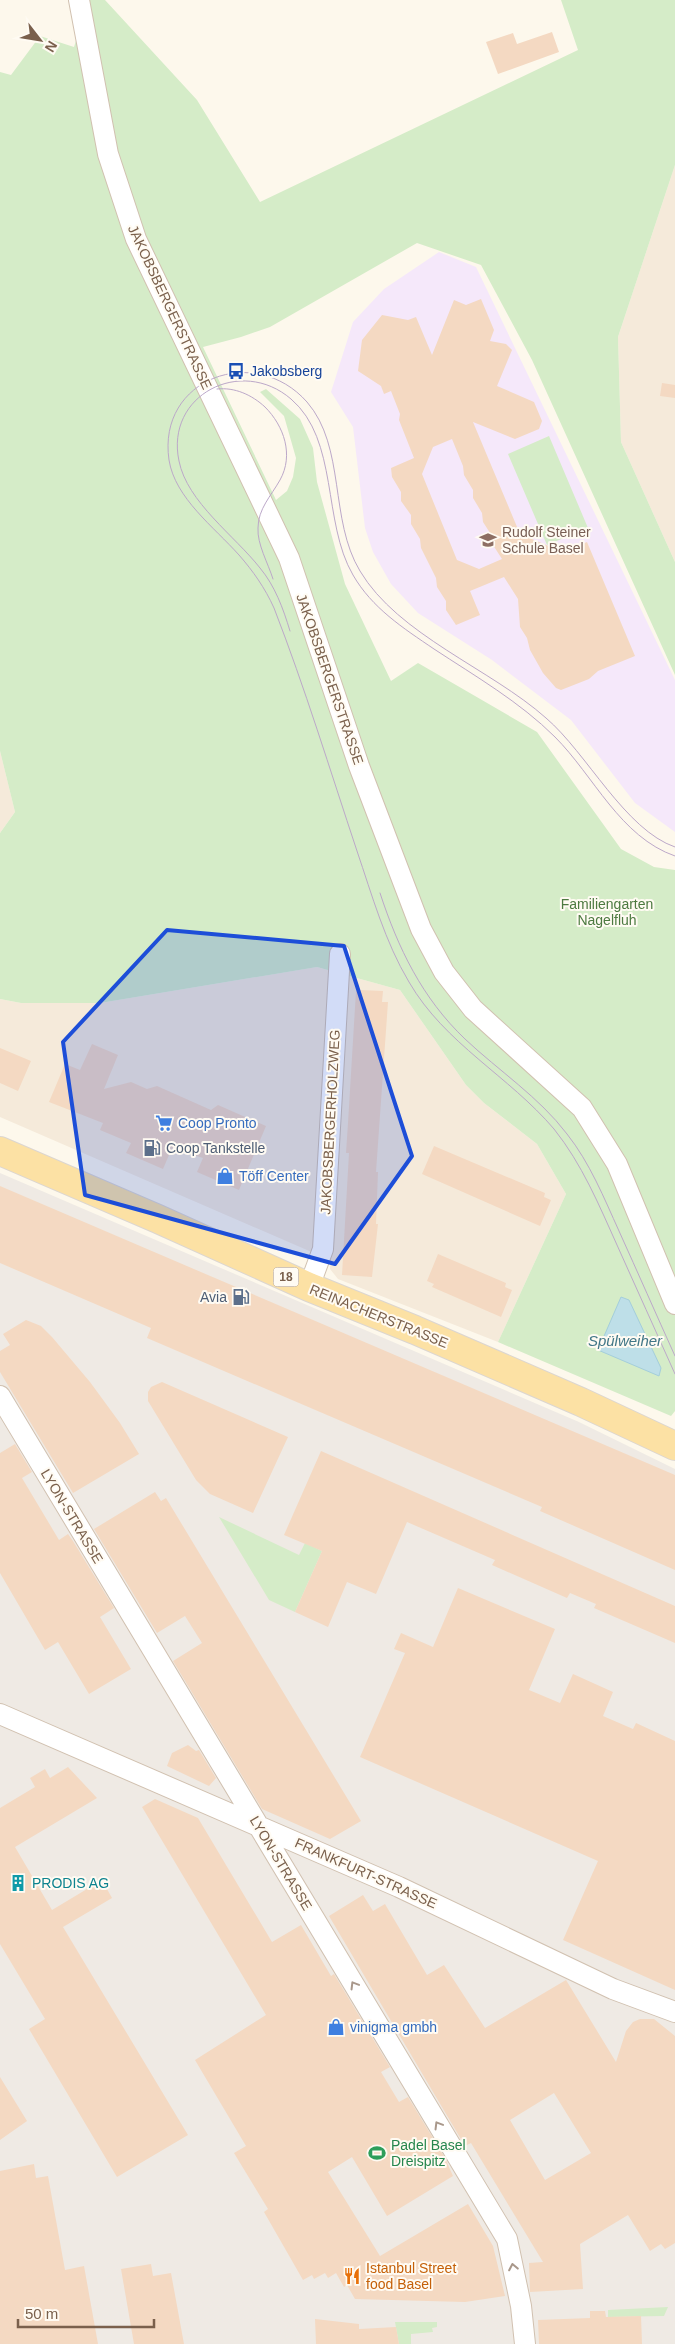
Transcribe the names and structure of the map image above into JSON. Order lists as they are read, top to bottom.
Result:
{
  "streets": {
    "main road": ["18", "REINACHERSTRASSE"],
    "street": [
      "JAKOBSBERGERSTRASSE",
      "JAKOBSBERGERHOLZWEG",
      "LYON-STRASSE",
      "FRANKFURT-STRASSE"
    ]
  },
  "crossings": [
    ["JAKOBSBERGERHOLZWEG", "REINACHERSTRASSE"],
    ["LYON-STRASSE", "FRANKFURT-STRASSE"]
  ],
  "one_way": ["LYON-STRASSE"],
  "water": ["Spülweiher"],
  "parks": ["Familiengarten Nagelfluh"],
  "places": {
    "bus stop": ["Jakobsberg"],
    "school or university": ["Rudolf Steiner Schule Basel"],
    "supermarket": ["Coop Pronto"],
    "fuel station": ["Coop Tankstelle", "Avia"],
    "shop": ["Töff Center", "vinigma gmbh"],
    "building": ["PRODIS AG"],
    "sports": ["Padel Basel Dreispitz"],
    "restaurant": ["Istanbul Street food Basel"]
  },
  "scale_bar": "50 m",
  "north": "bottom right"
}
